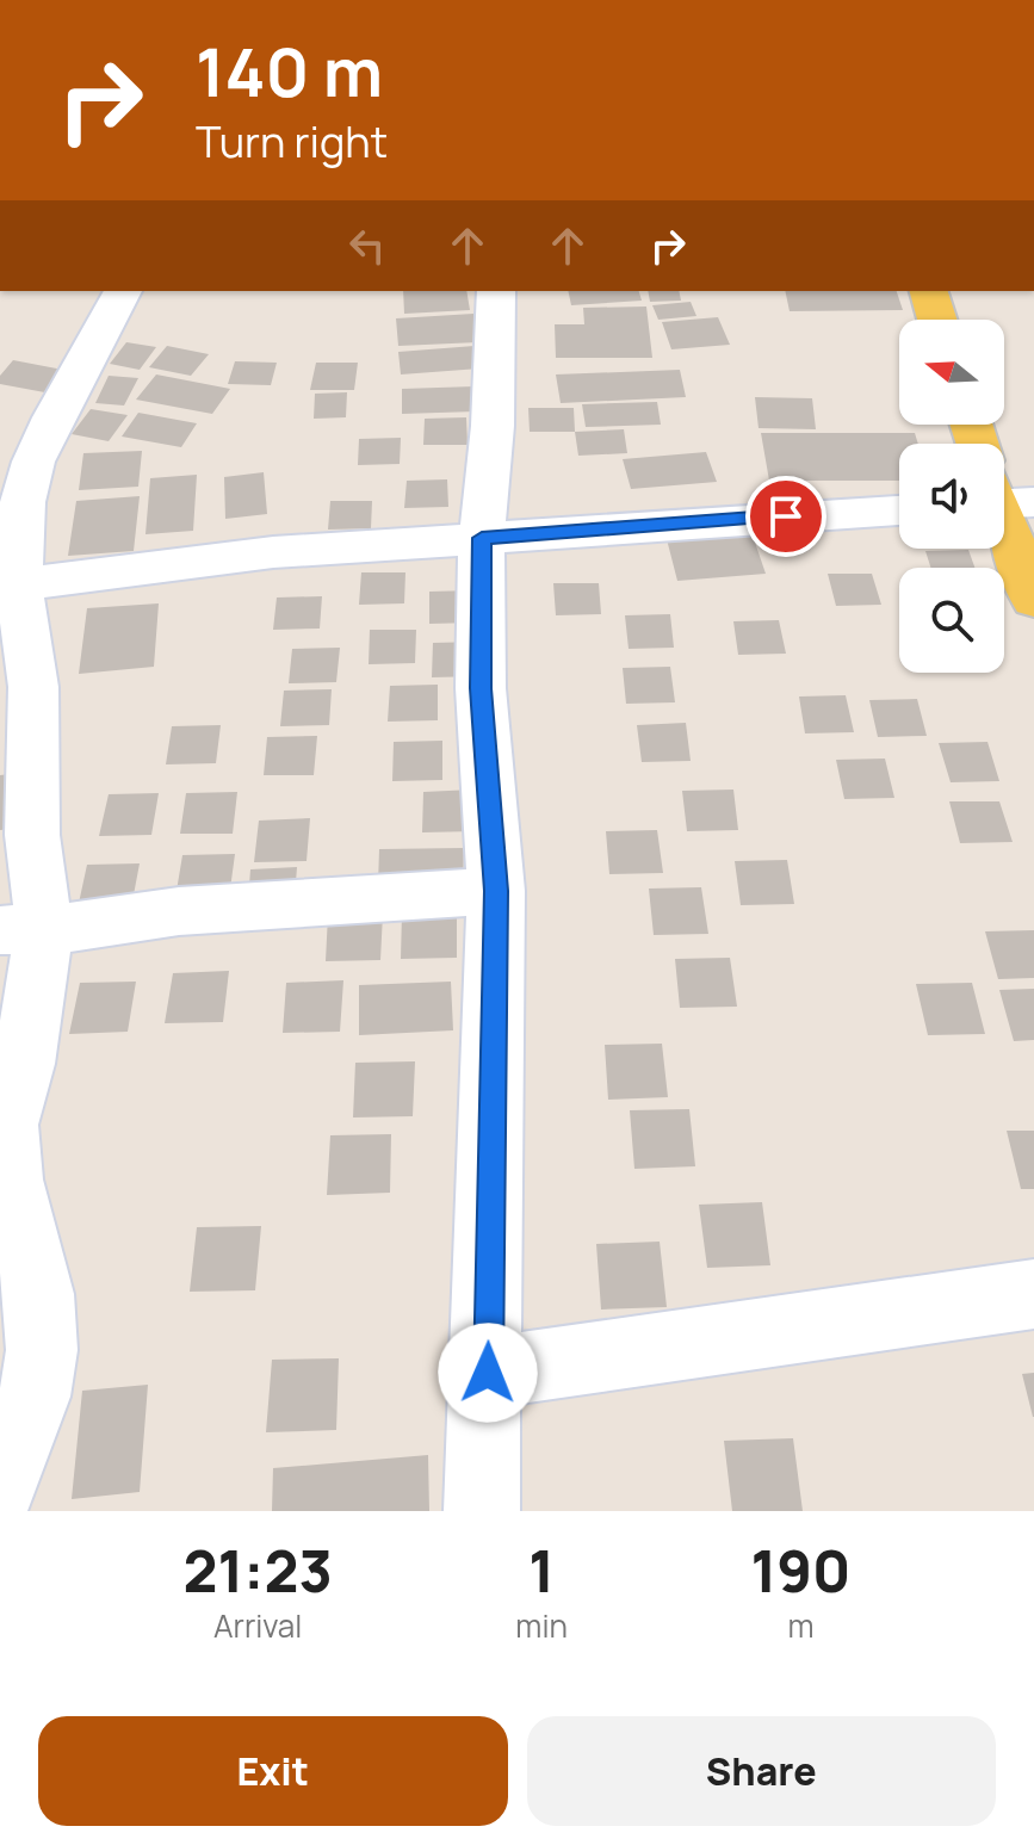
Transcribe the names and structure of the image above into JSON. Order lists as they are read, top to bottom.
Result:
{
  "north": "left",
  "page": {
    "turn": ["140 m", "Turn right"],
    "eta": [
      "21:23",
      "Arrival",
      "1",
      "min",
      "190",
      "m"
    ],
    "buttons": ["Exit", "Share"]
  }
}
